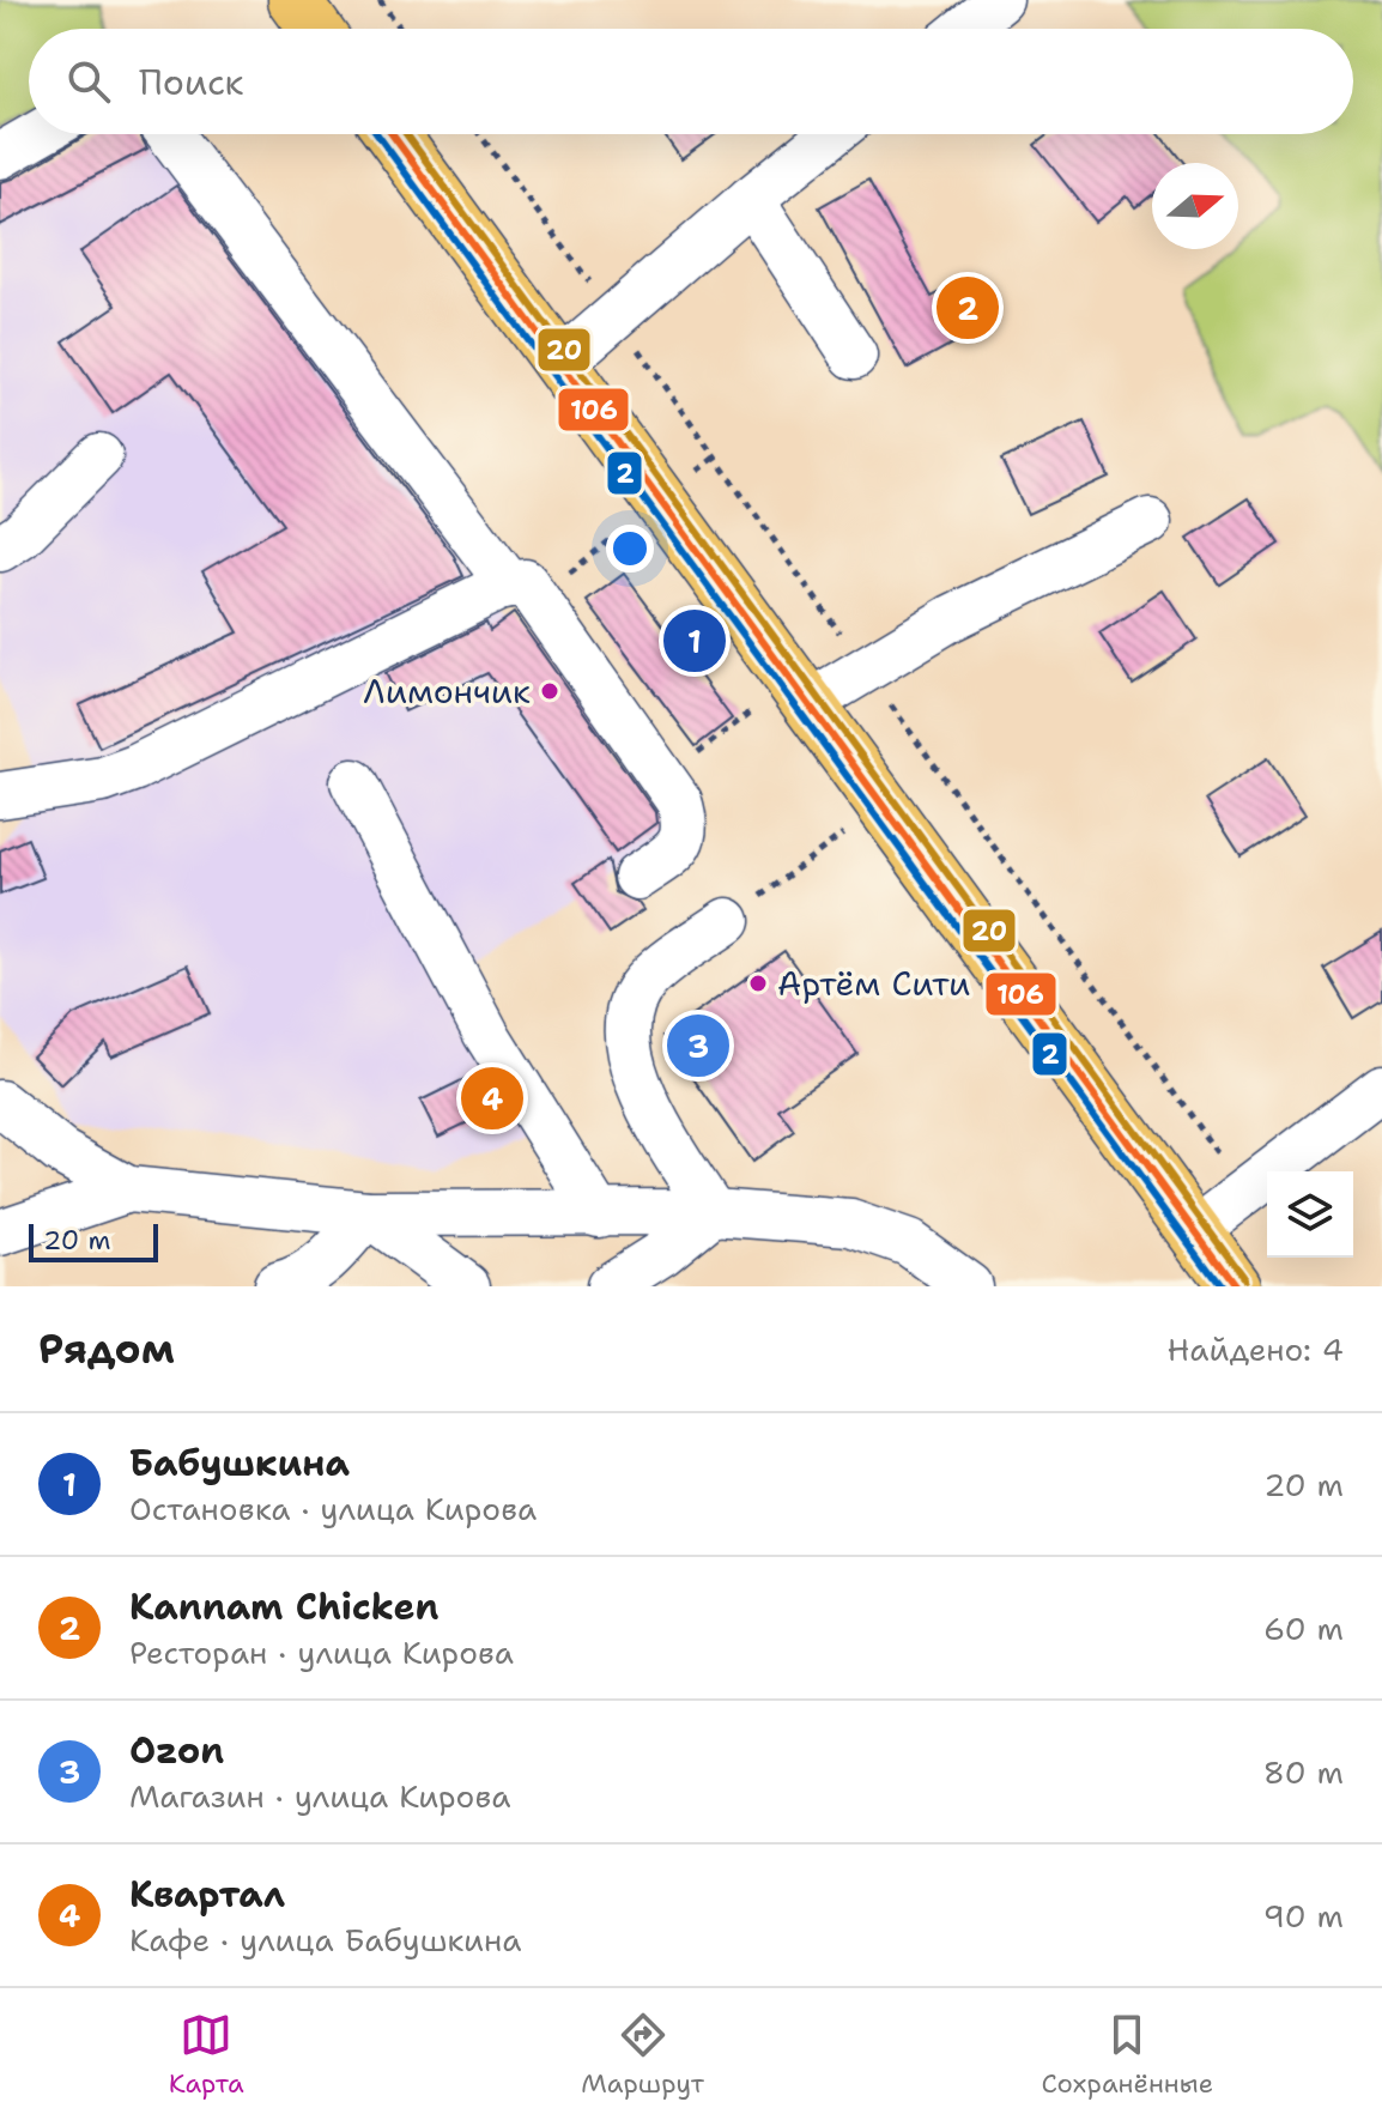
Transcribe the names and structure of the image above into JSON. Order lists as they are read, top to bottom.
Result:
{
  "places": ["Лимончик", "Артём Сити"],
  "lines": ["transit line 106", "transit line 2", "transit line 20"],
  "scale_bar": "20 m",
  "north": "right",
  "page": {
    "search": "Поиск",
    "pins": [
      "2",
      "1",
      "3",
      "4"
    ],
    "scale": "20 m",
    "heading": ["Рядом", "Найдено: 4"],
    "list": [
      {
        "mark": "1",
        "name": "Бабушкина",
        "note": "Остановка · улица Кирова",
        "value": "20 m"
      },
      {
        "mark": "2",
        "name": "Kannam Chicken",
        "note": "Ресторан · улица Кирова",
        "value": "60 m"
      },
      {
        "mark": "3",
        "name": "Ozon",
        "note": "Магазин · улица Кирова",
        "value": "80 m"
      },
      {
        "mark": "4",
        "name": "Квартал",
        "note": "Кафе · улица Бабушкина",
        "value": "90 m"
      }
    ],
    "nav": ["Карта", "Маршрут", "Сохранённые"]
  }
}
